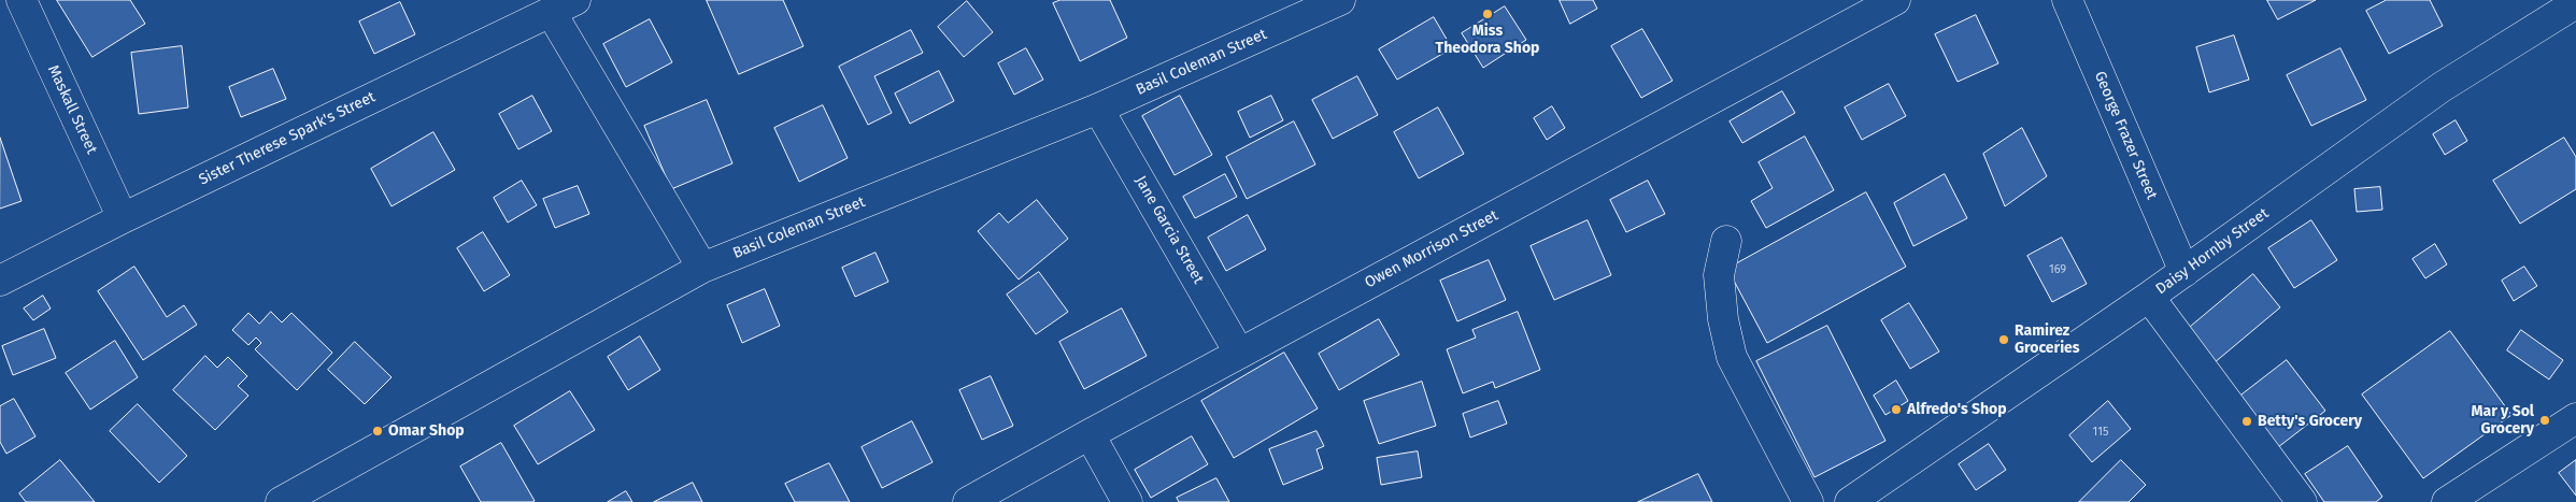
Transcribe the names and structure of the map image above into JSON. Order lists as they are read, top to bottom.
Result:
{
  "streets": {
    "street": [
      "Basil Coleman Street",
      "Maskall Street",
      "George Frazer Street",
      "Sister Therese Spark's Street",
      "Jane Garcia Street",
      "Owen Morrison Street",
      "Daisy Hornby Street"
    ]
  },
  "crossings": [
    ["Basil Coleman Street", "Jane Garcia Street"],
    ["Maskall Street", "Sister Therese Spark's Street"],
    ["George Frazer Street", "Daisy Hornby Street"],
    ["Jane Garcia Street", "Owen Morrison Street"]
  ],
  "places": [
    "Miss Theodora Shop",
    "Ramirez Groceries",
    "Alfredo's Shop",
    "Mar y Sol Grocery",
    "Betty's Grocery",
    "Omar Shop"
  ],
  "house_numbers": ["169", "115"]
}
